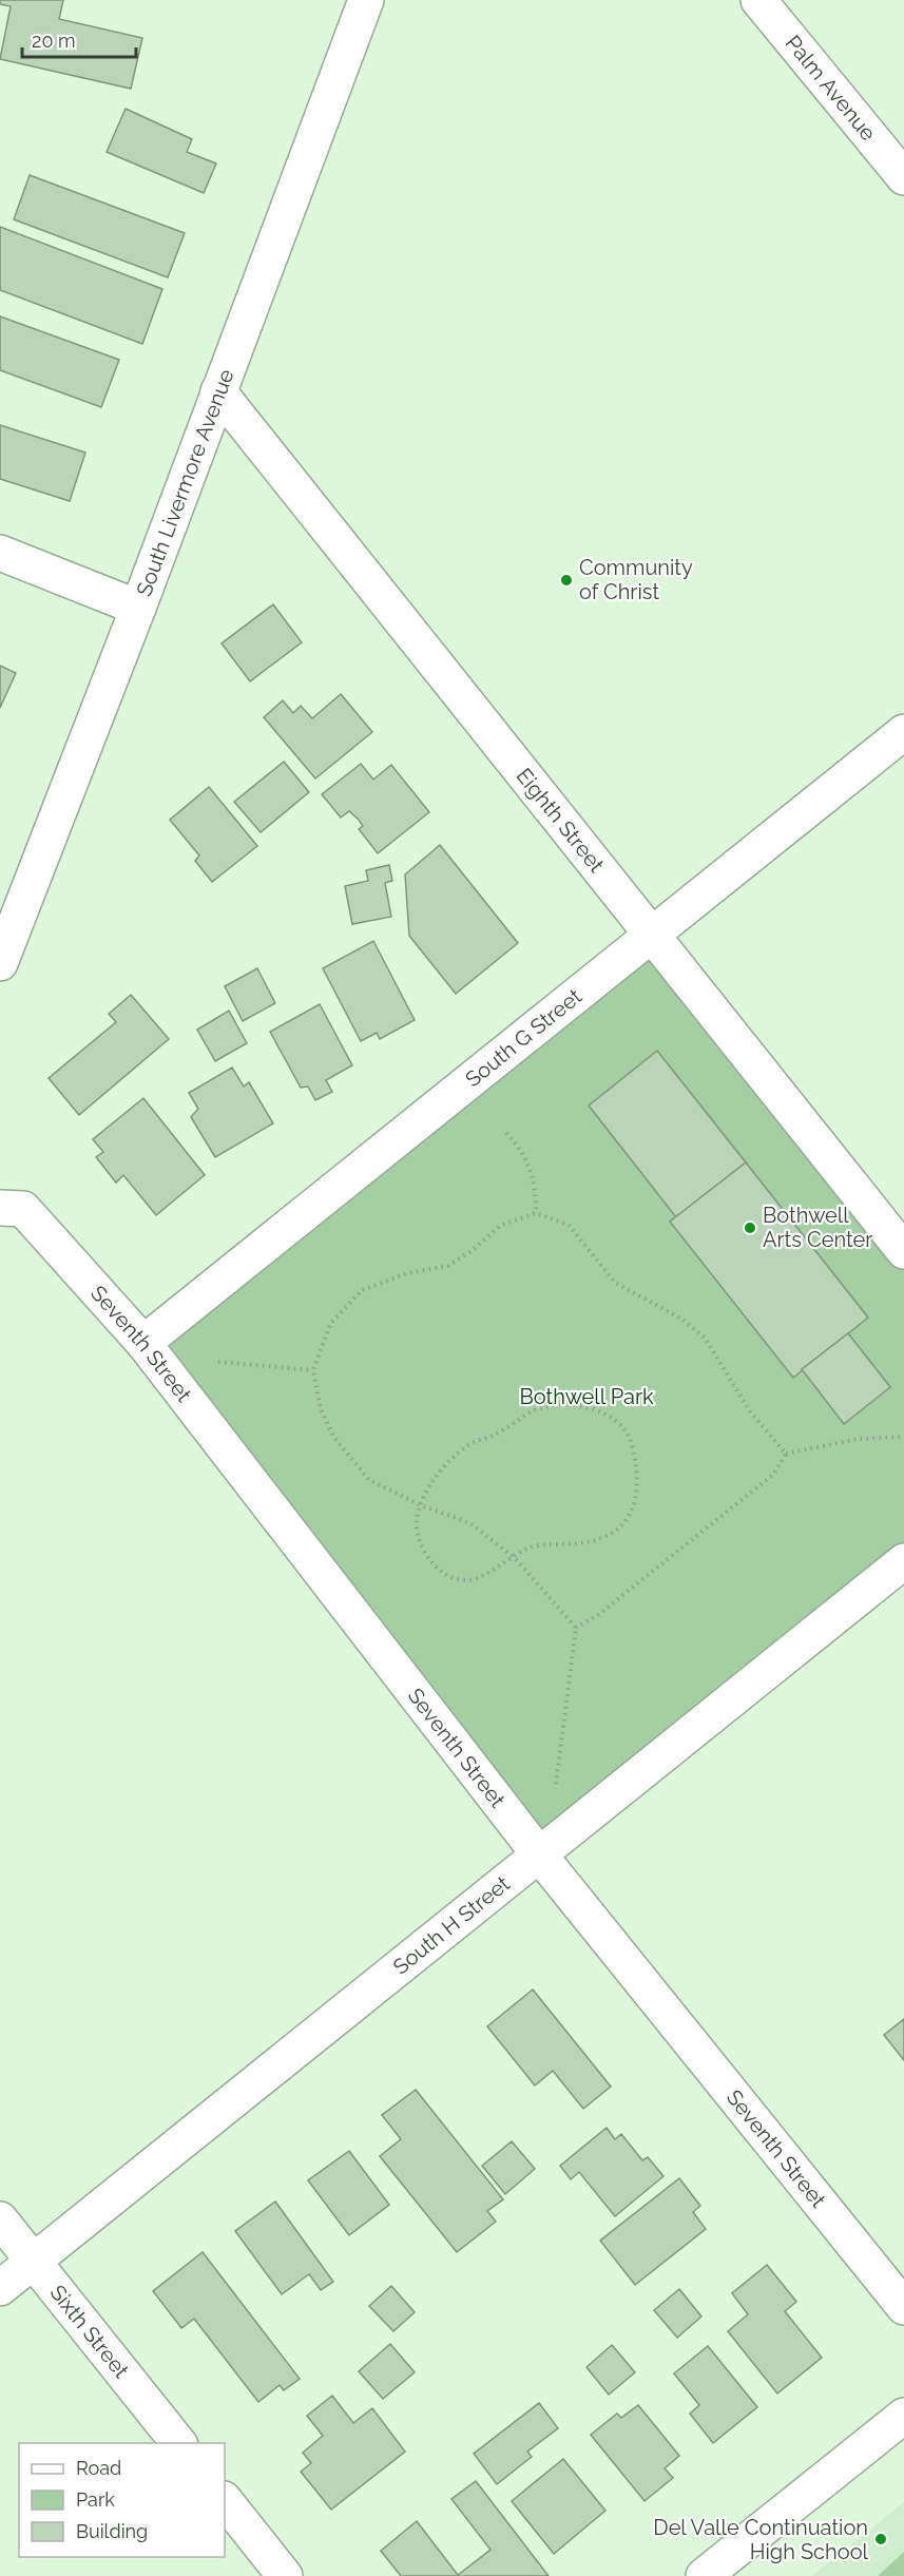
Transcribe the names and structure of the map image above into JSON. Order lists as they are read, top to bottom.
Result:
{
  "streets": {
    "street": [
      "Palm Avenue",
      "South Livermore Avenue",
      "Eighth Street",
      "South G Street",
      "Seventh Street",
      "South H Street",
      "Sixth Street"
    ]
  },
  "crossings": [
    ["South Livermore Avenue", "Eighth Street"],
    ["Eighth Street", "South G Street"],
    ["South G Street", "Seventh Street"],
    ["Seventh Street", "South H Street"],
    ["South H Street", "Sixth Street"]
  ],
  "parks": ["Bothwell Park"],
  "places": ["Community of Christ", "Bothwell Arts Center", "Del Valle Continuation High School"],
  "legend": ["Road", "Park", "Building"],
  "scale_bar": "20 m"
}
